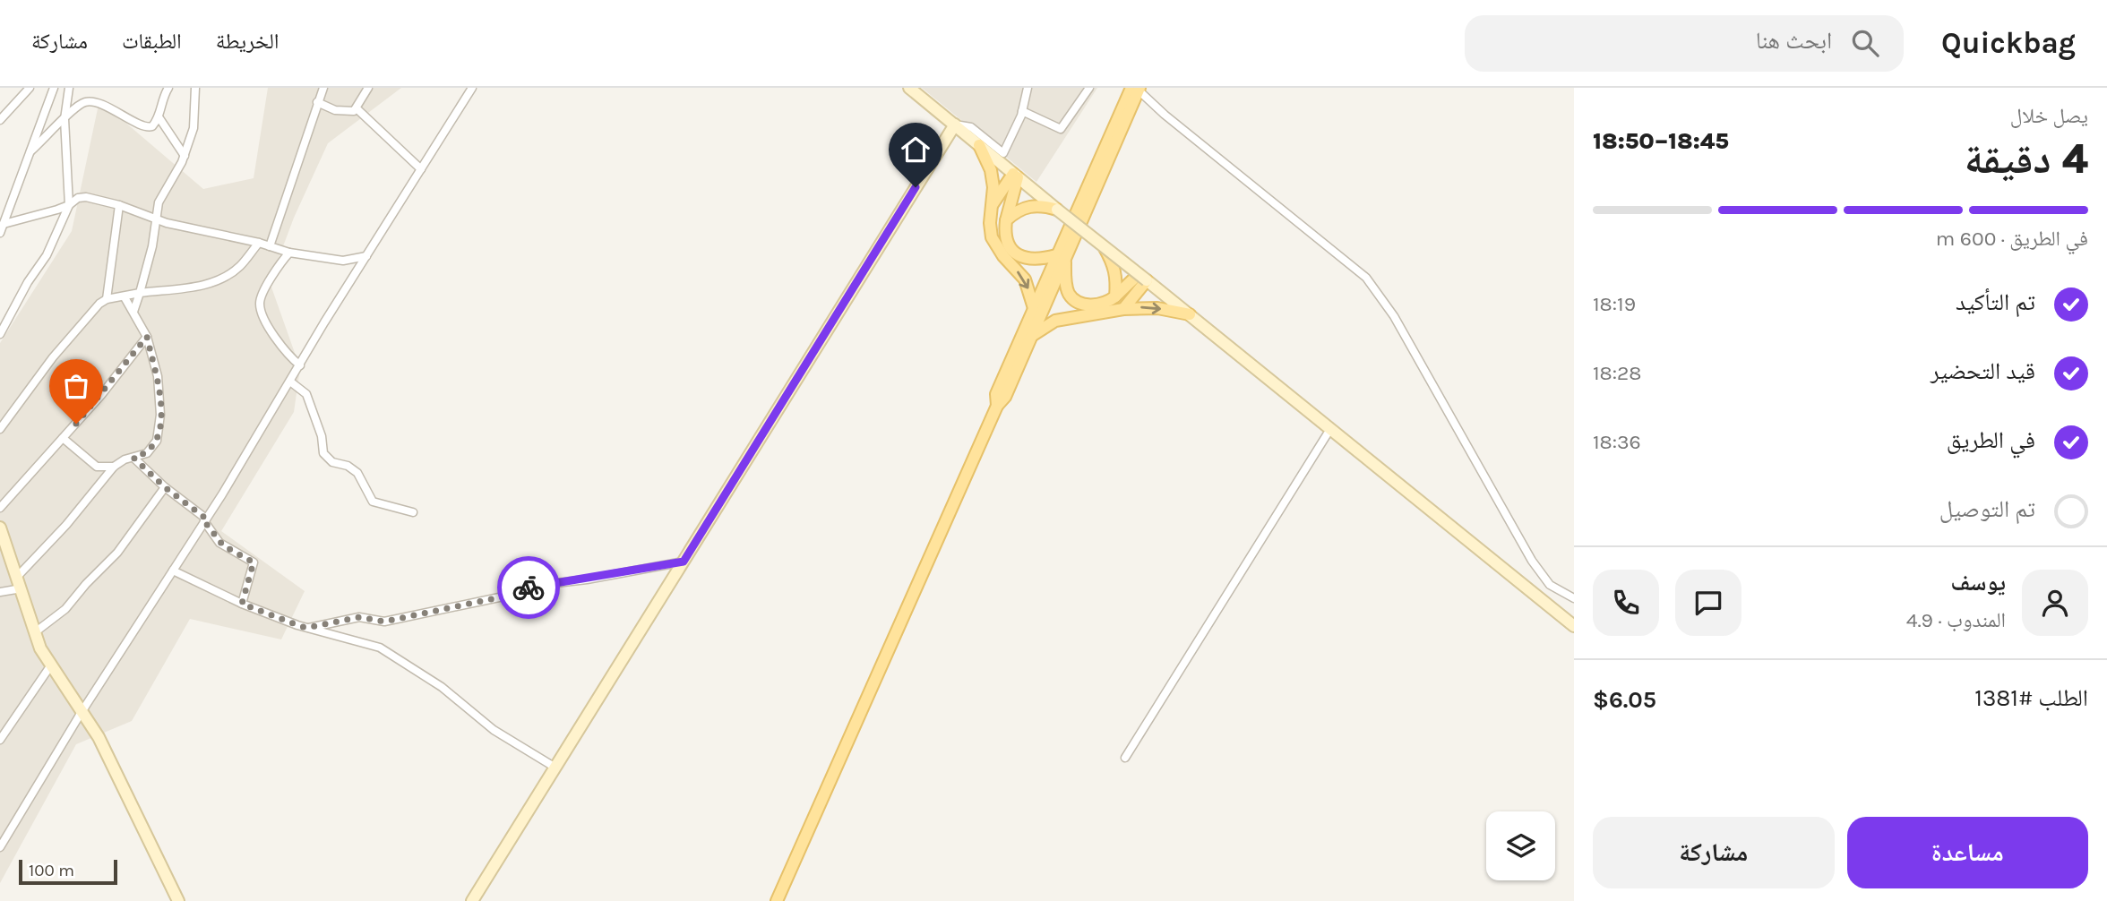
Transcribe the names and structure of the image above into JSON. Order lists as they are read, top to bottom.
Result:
{
  "scale_bar": "100 m",
  "page": {
    "header": "Quickbag",
    "search": "ابحث هنا",
    "nav": ["الخريطة", "الطبقات", "مشاركة"],
    "heading": ["4 دقيقة", "يصل خلال", "18:45–18:50"],
    "panel": [
      "يوسف",
      "المندوب · 4.9",
      "الطلب #1381",
      "$6.05"
    ],
    "bar": "في الطريق · 600 m",
    "list": [
      ["تم التأكيد", "18:19"],
      ["قيد التحضير", "18:28"],
      ["في الطريق", "18:36"],
      "تم التوصيل"
    ],
    "buttons": ["مساعدة", "مشاركة"],
    "scale": "100 m"
  }
}
